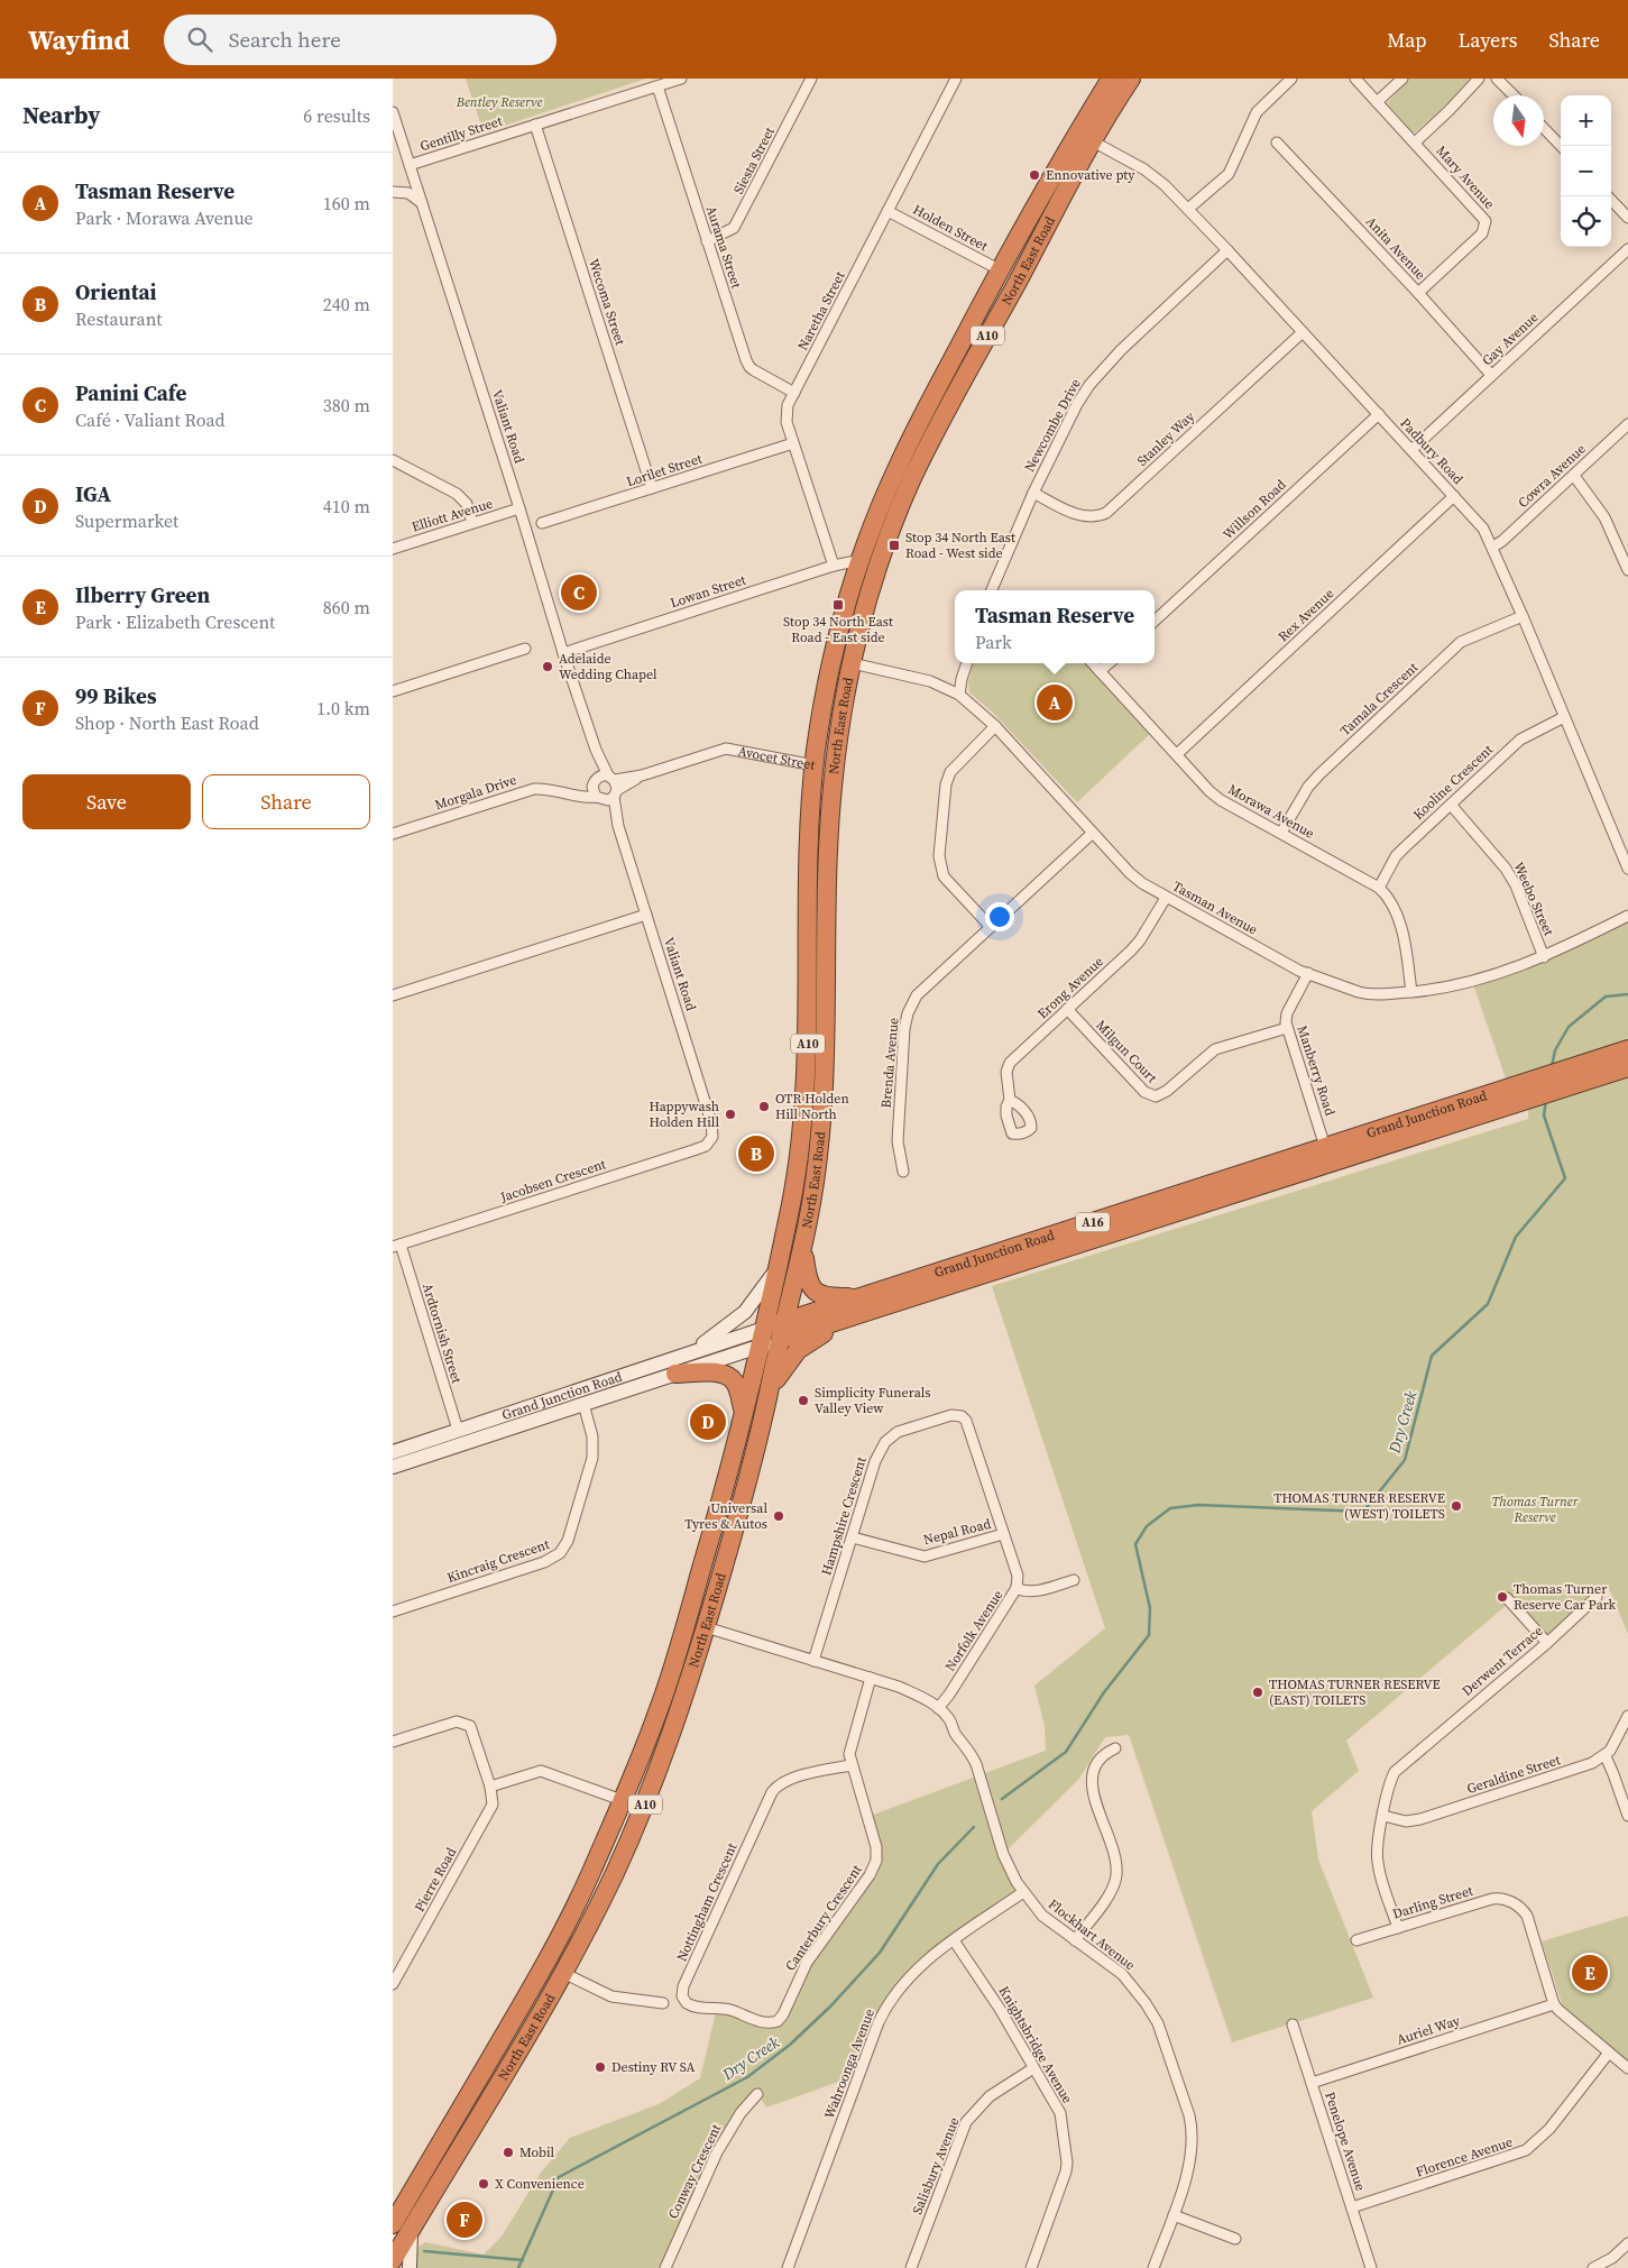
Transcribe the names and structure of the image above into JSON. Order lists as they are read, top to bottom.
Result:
{
  "streets": {
    "highway": [
      "North East Road",
      "A10",
      "Avocet Street",
      "Grand Junction Road",
      "A16"
    ],
    "street": [
      "Gentilly Street",
      "Siesta Street",
      "Mary Avenue",
      "Holden Street",
      "Aurama Street",
      "Anita Avenue",
      "Wecoma Street",
      "Naretha Street",
      "Gay Avenue",
      "Newcombe Drive",
      "Valiant Road",
      "Stanley Way",
      "Padbury Road",
      "Lorilet Street",
      "Cowra Avenue",
      "Willson Road",
      "Elliott Avenue",
      "Lowan Street",
      "Rex Avenue",
      "Tamala Crescent",
      "Kooline Crescent",
      "Morgala Drive",
      "Morawa Avenue",
      "Weebo Street",
      "Tasman Avenue",
      "Erong Avenue",
      "Milgun Court",
      "Brenda Avenue",
      "Manberry Road",
      "Jacobsen Crescent",
      "Ardtornish Street",
      "Hampshire Crescent",
      "Nepal Road",
      "Kincraig Crescent",
      "Norfolk Avenue",
      "Derwent Terrace",
      "Geraldine Street",
      "Pierre Road",
      "Nottingham Crescent",
      "Darling Street",
      "Canterbury Crescent",
      "Flockhart Avenue",
      "Auriel Way",
      "Knightsbridge Avenue",
      "Wahroonga Avenue",
      "Penelope Avenue",
      "Florence Avenue",
      "Salisbury Avenue",
      "Conway Crescent"
    ]
  },
  "crossings": [
    ["Gentilly Street", "Aurama Street"],
    ["Gentilly Street", "Wecoma Street"],
    ["Gentilly Street", "Valiant Road"],
    ["Siesta Street", "Aurama Street"],
    ["Mary Avenue", "Anita Avenue"],
    ["Holden Street", "North East Road"],
    ["Holden Street", "Naretha Street"],
    ["Aurama Street", "Naretha Street"],
    ["Anita Avenue", "Gay Avenue"],
    ["North East Road", "Padbury Road"],
    ["North East Road", "Lowan Street"],
    ["North East Road", "Avocet Street"],
    ["North East Road", "Tasman Avenue"],
    ["North East Road", "Grand Junction Road"],
    ["North East Road", "Flockhart Avenue"],
    ["Wecoma Street", "Lorilet Street"],
    ["Naretha Street", "Lorilet Street"],
    ["Naretha Street", "Lowan Street"],
    ["Gay Avenue", "Padbury Road"],
    ["Newcombe Drive", "Stanley Way"],
    ["Newcombe Drive", "Padbury Road"],
    ["Valiant Road", "Elliott Avenue"],
    ["Valiant Road", "Lowan Street"],
    ["Valiant Road", "Avocet Street"],
    ["Valiant Road", "Morgala Drive"],
    ["Valiant Road", "Jacobsen Crescent"],
    ["Stanley Way", "Padbury Road"],
    ["Padbury Road", "Cowra Avenue"],
    ["Padbury Road", "Willson Road"],
    ["Padbury Road", "Rex Avenue"],
    ["Padbury Road", "Tamala Crescent"],
    ["Padbury Road", "Kooline Crescent"],
    ["Rex Avenue", "Morawa Avenue"],
    ["Tamala Crescent", "Morawa Avenue"],
    ["Avocet Street", "Morgala Drive"],
    ["Kooline Crescent", "Morawa Avenue"],
    ["Kooline Crescent", "Weebo Street"],
    ["Morawa Avenue", "Tasman Avenue"],
    ["Weebo Street", "Tasman Avenue"],
    ["Tasman Avenue", "Erong Avenue"],
    ["Tasman Avenue", "Brenda Avenue"],
    ["Tasman Avenue", "Manberry Road"],
    ["Erong Avenue", "Milgun Court"],
    ["Milgun Court", "Manberry Road"],
    ["Manberry Road", "Grand Junction Road"],
    ["Grand Junction Road", "Ardtornish Street"],
    ["Grand Junction Road", "Kincraig Crescent"],
    ["Jacobsen Crescent", "Ardtornish Street"],
    ["Hampshire Crescent", "Nepal Road"],
    ["Hampshire Crescent", "Norfolk Avenue"],
    ["Hampshire Crescent", "Flockhart Avenue"],
    ["Norfolk Avenue", "Flockhart Avenue"],
    ["Derwent Terrace", "Geraldine Street"],
    ["Derwent Terrace", "Darling Street"],
    ["Nottingham Crescent", "Canterbury Crescent"],
    ["Darling Street", "Auriel Way"],
    ["Canterbury Crescent", "Flockhart Avenue"],
    ["Flockhart Avenue", "Wahroonga Avenue"],
    ["Auriel Way", "Penelope Avenue"],
    ["Knightsbridge Avenue", "Wahroonga Avenue"],
    ["Knightsbridge Avenue", "Salisbury Avenue"],
    ["Penelope Avenue", "Florence Avenue"]
  ],
  "water": ["Dry Creek"],
  "parks": ["Bentley Reserve", "Thomas Turner Reserve"],
  "places": {
    "other": [
      "Ennovative pty",
      "Adelaide Wedding Chapel",
      "OTR Holden Hill North",
      "Happywash Holden Hill",
      "Simplicity Funerals Valley View",
      "THOMAS TURNER RESERVE (WEST) TOILETS",
      "Universal Tyres & Autos",
      "Thomas Turner Reserve Car Park",
      "THOMAS TURNER RESERVE (EAST) TOILETS",
      "Destiny RV SA",
      "Mobil",
      "X Convenience"
    ],
    "transit": ["Stop 34 North East Road - West side", "Stop 34 North East Road - East side"]
  },
  "north": "bottom",
  "page": {
    "header": "Wayfind",
    "search": "Search here",
    "nav": ["Map", "Layers", "Share"],
    "heading": ["Nearby", "6 results"],
    "map_buttons": ["+", "−"],
    "list": [
      {
        "mark": "A",
        "name": "Tasman Reserve",
        "note": "Park · Morawa Avenue",
        "value": "160 m"
      },
      {
        "mark": "B",
        "name": "Orientai",
        "note": "Restaurant",
        "value": "240 m"
      },
      {
        "mark": "C",
        "name": "Panini Cafe",
        "note": "Café · Valiant Road",
        "value": "380 m"
      },
      {
        "mark": "D",
        "name": "IGA",
        "note": "Supermarket",
        "value": "410 m"
      },
      {
        "mark": "E",
        "name": "Ilberry Green",
        "note": "Park · Elizabeth Crescent",
        "value": "860 m"
      },
      {
        "mark": "F",
        "name": "99 Bikes",
        "note": "Shop · North East Road",
        "value": "1.0 km"
      }
    ],
    "pins": [
      "C",
      "A",
      "B",
      "D",
      "E",
      "F"
    ],
    "popup": ["Tasman Reserve", "Park"],
    "buttons": ["Save", "Share"]
  }
}
